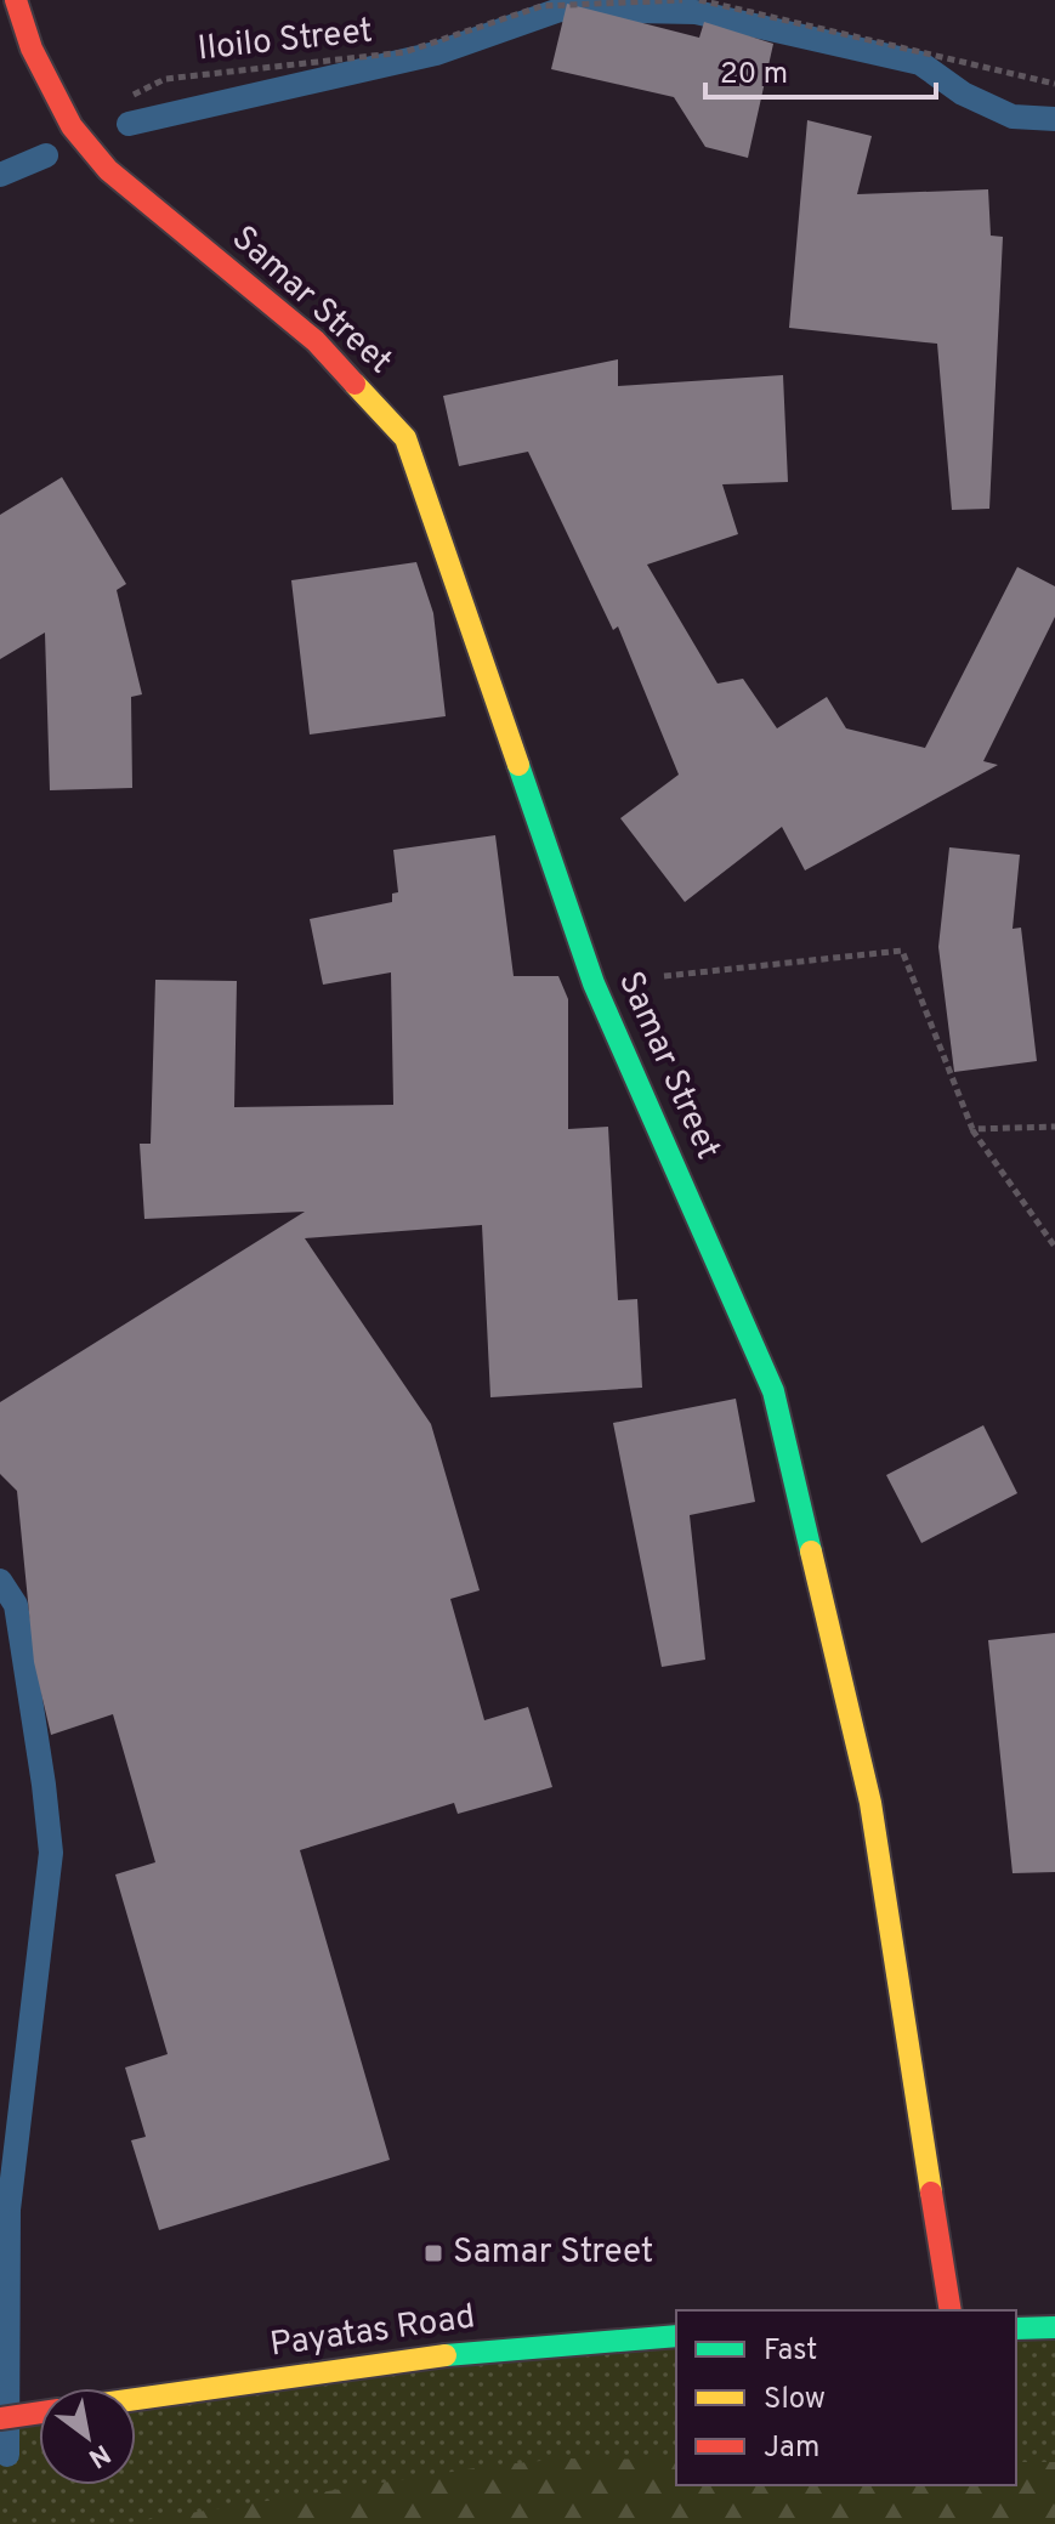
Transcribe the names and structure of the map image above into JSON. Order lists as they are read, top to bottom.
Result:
{
  "streets": {
    "street": ["Samar Street", "Payatas Road"],
    "path": ["Iloilo Street"]
  },
  "crossings": [
    ["Iloilo Street", "Samar Street"]
  ],
  "places": {
    "transit": ["Samar Street"]
  },
  "legend": ["Fast", "Slow", "Jam"],
  "scale_bar": "20 m",
  "north": "bottom right"
}
